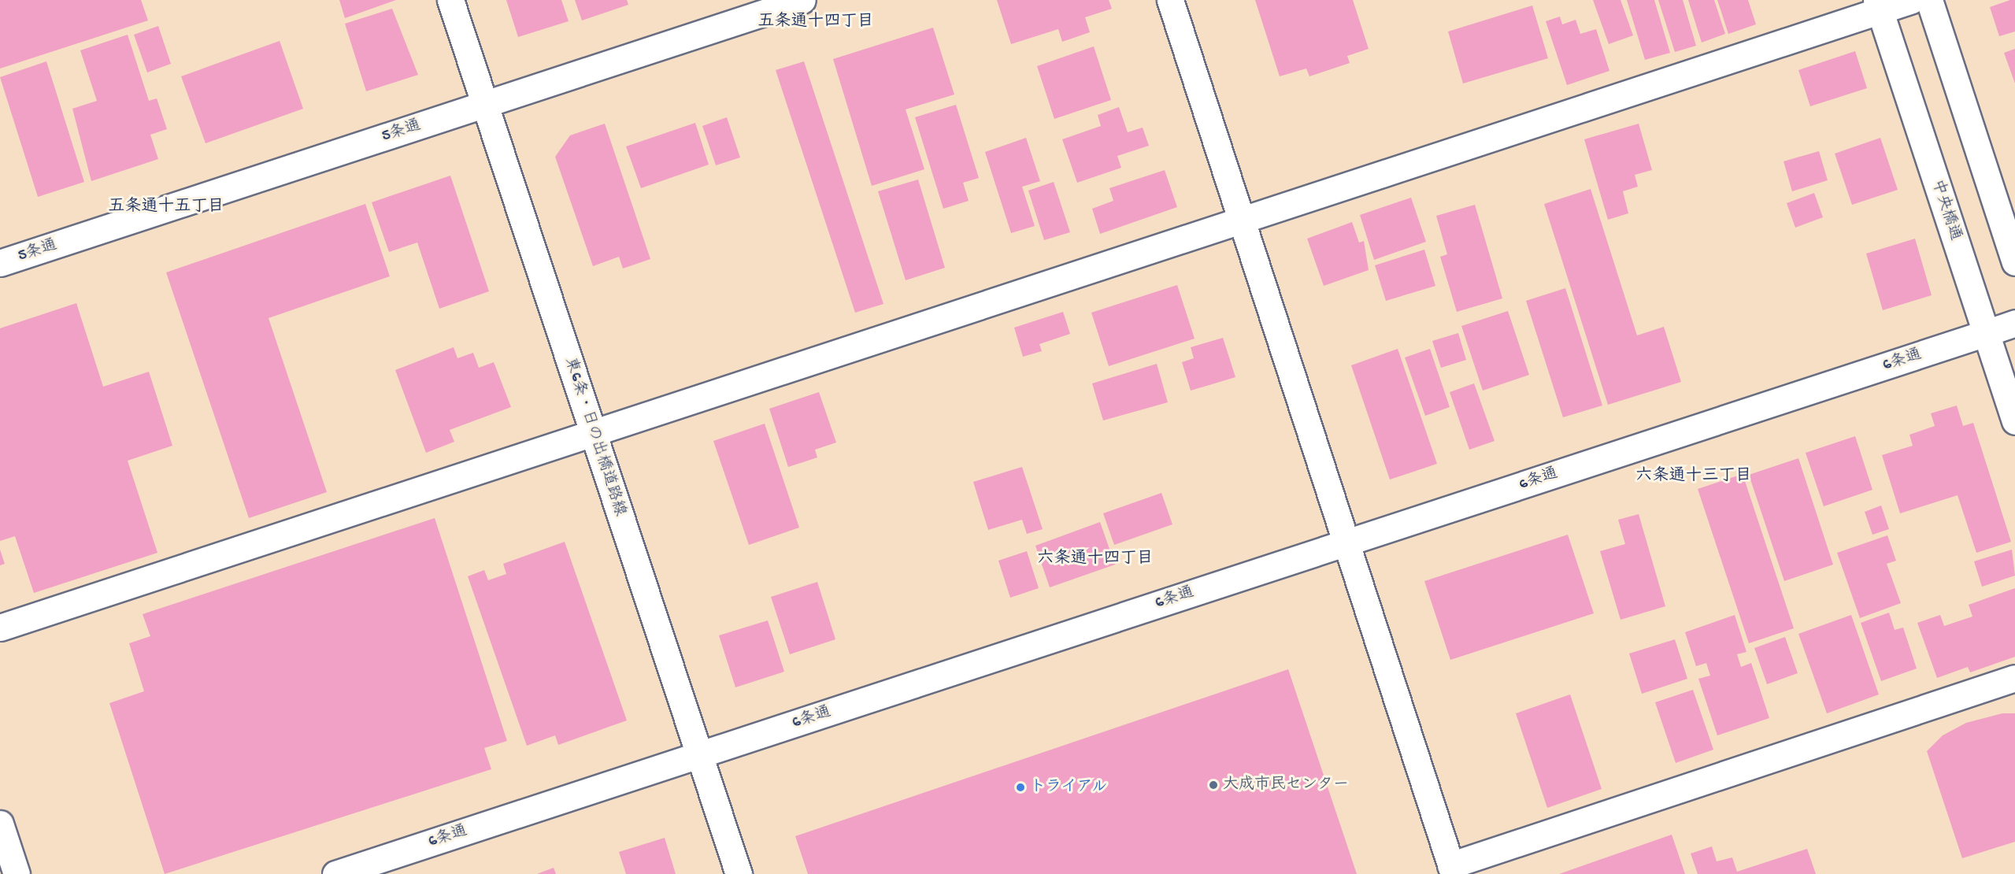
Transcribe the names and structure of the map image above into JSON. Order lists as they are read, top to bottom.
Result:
{
  "streets": {
    "street": [
      "5条通",
      "中央橋通",
      "6条通",
      "東6条・日の出橋道路線"
    ]
  },
  "crossings": [
    ["5条通", "東6条・日の出橋道路線"],
    ["中央橋通", "6条通"],
    ["6条通", "東6条・日の出橋道路線"]
  ],
  "districts": [
    "五条通十四丁目",
    "五条通十五丁目",
    "六条通十三丁目",
    "六条通十四丁目"
  ],
  "places": ["大成市民センター", "トライアル"]
}
